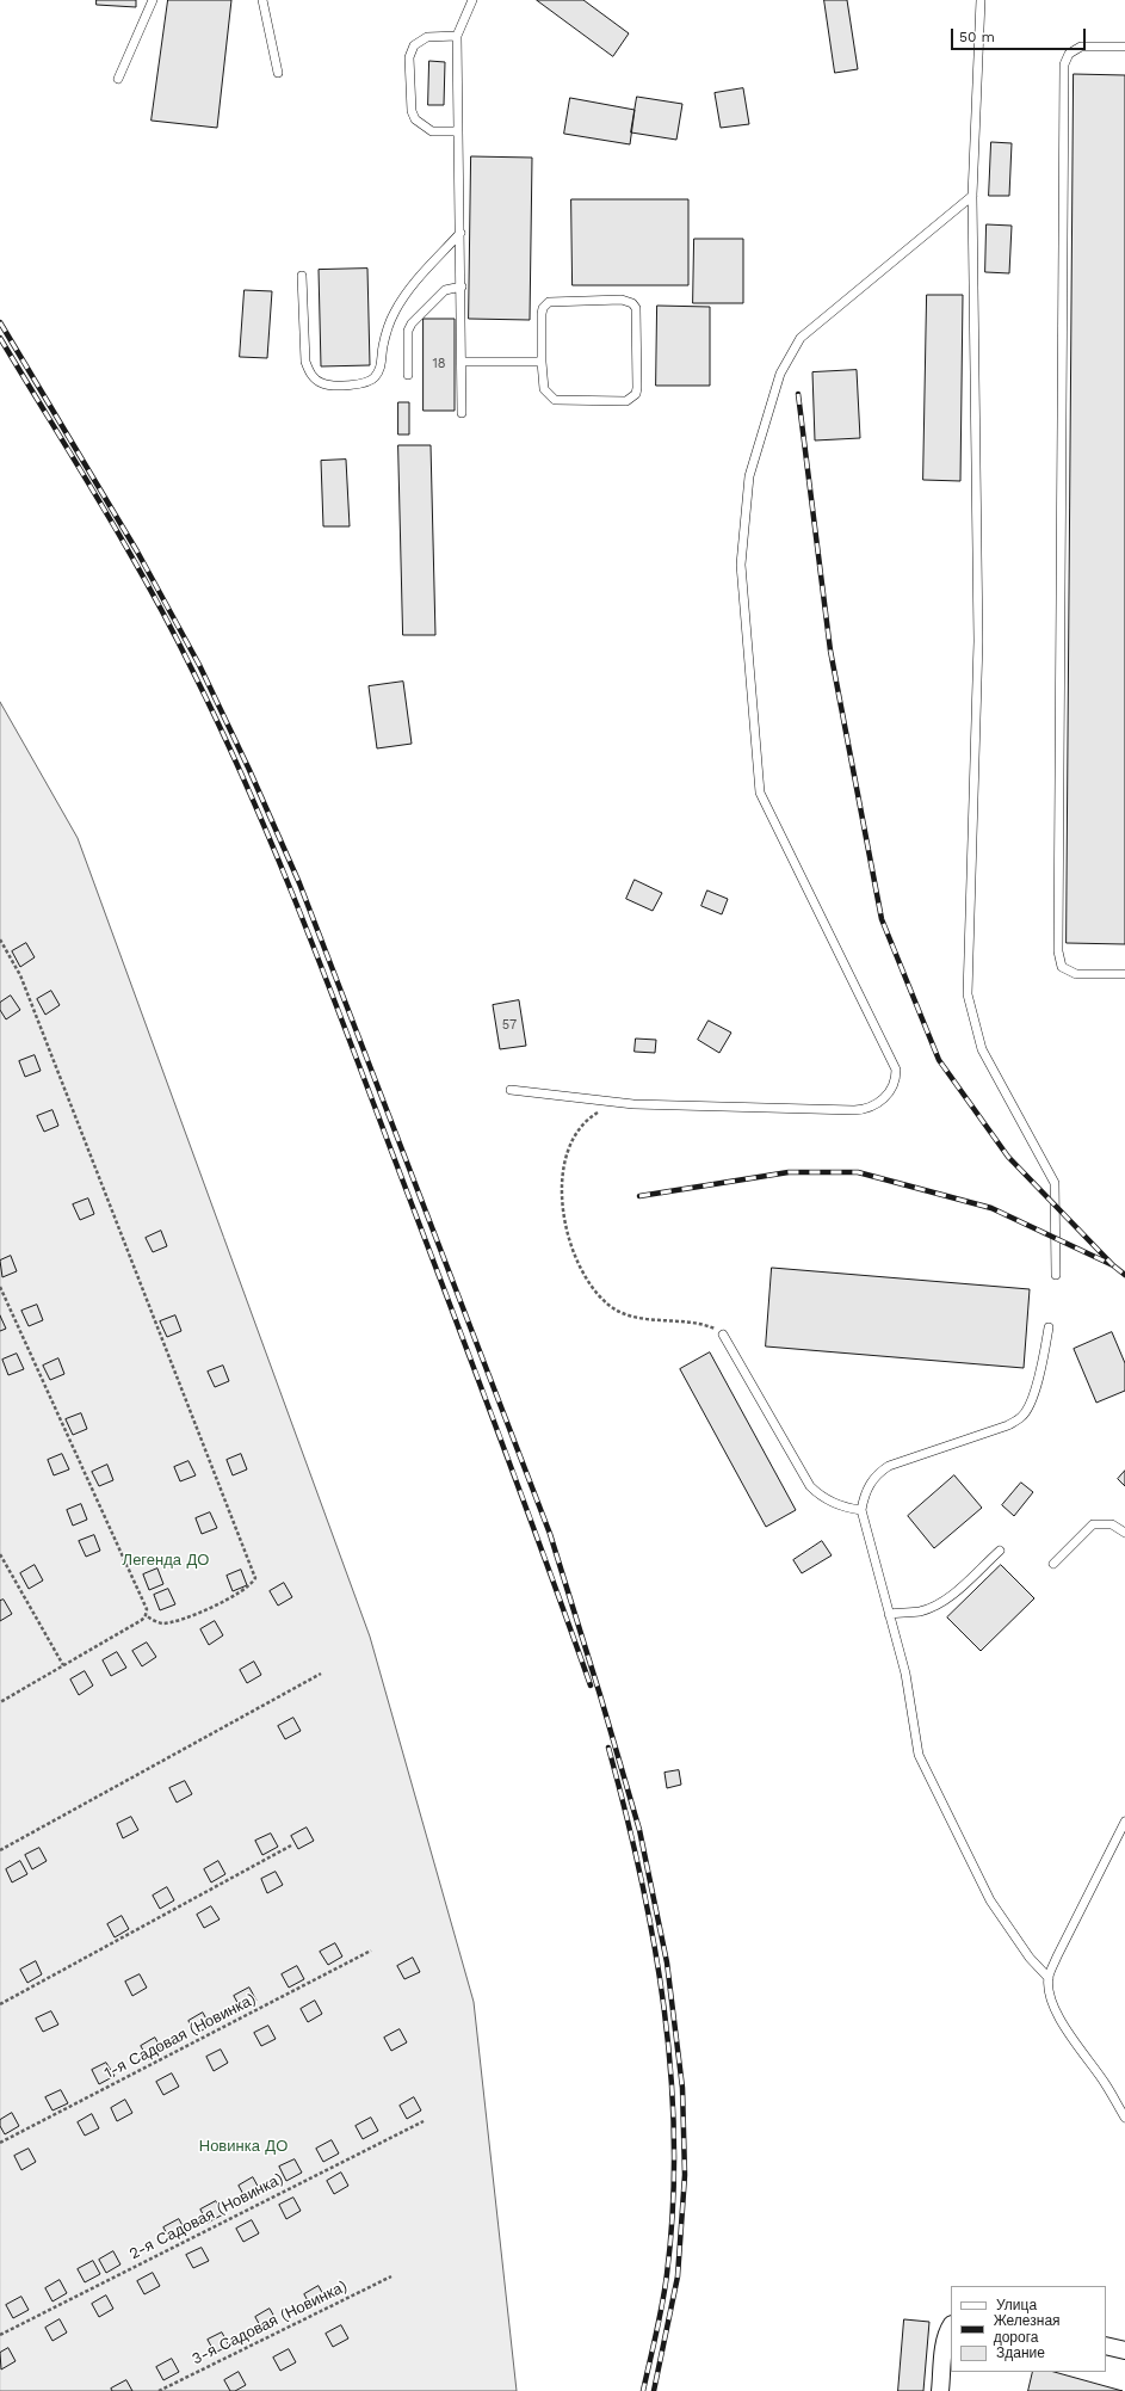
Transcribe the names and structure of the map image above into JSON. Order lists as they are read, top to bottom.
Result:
{
  "streets": {
    "path": ["1-я Садовая (Новинка)", "2-я Садовая (Новинка)", "3-я Садовая (Новинка)"]
  },
  "parks": ["Легенда ДО", "Новинка ДО"],
  "house_numbers": ["18", "57"],
  "legend": ["Улица", "Железная дорога", "Здание"],
  "scale_bar": "50 m"
}
